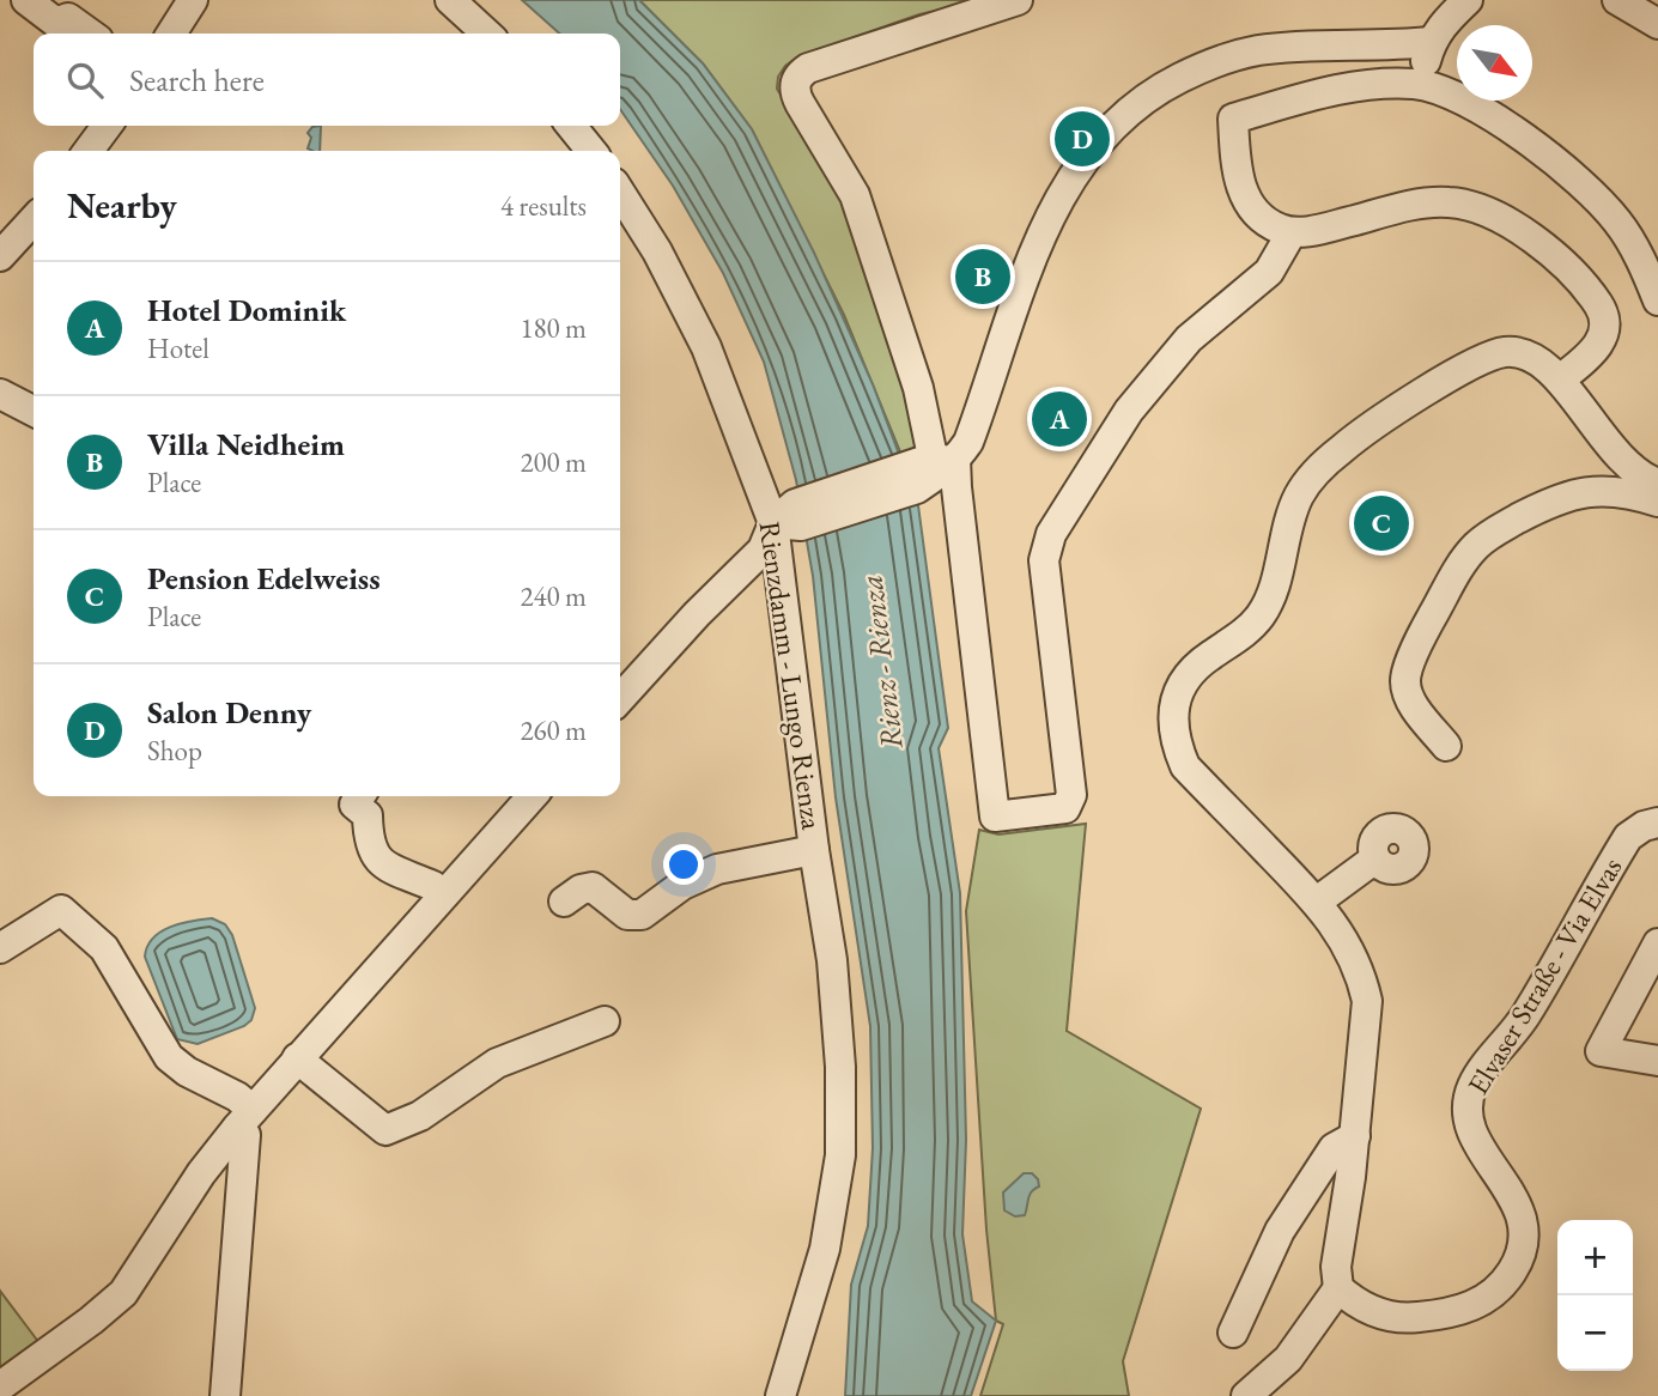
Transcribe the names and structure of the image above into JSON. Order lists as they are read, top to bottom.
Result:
{
  "streets": {
    "street": ["Rienzdamm - Lungo Rienza", "Elvaser Straße - Via Elvas"]
  },
  "water": ["Rienz - Rienza"],
  "north": "bottom right",
  "page": {
    "search": "Search here",
    "pins": [
      "D",
      "B",
      "A",
      "C"
    ],
    "heading": ["Nearby", "4 results"],
    "list": [
      {
        "mark": "A",
        "name": "Hotel Dominik",
        "note": "Hotel",
        "value": "180 m"
      },
      {
        "mark": "B",
        "name": "Villa Neidheim",
        "note": "Place",
        "value": "200 m"
      },
      {
        "mark": "C",
        "name": "Pension Edelweiss",
        "note": "Place",
        "value": "240 m"
      },
      {
        "mark": "D",
        "name": "Salon Denny",
        "note": "Shop",
        "value": "260 m"
      }
    ],
    "map_buttons": ["+", "−"]
  }
}
